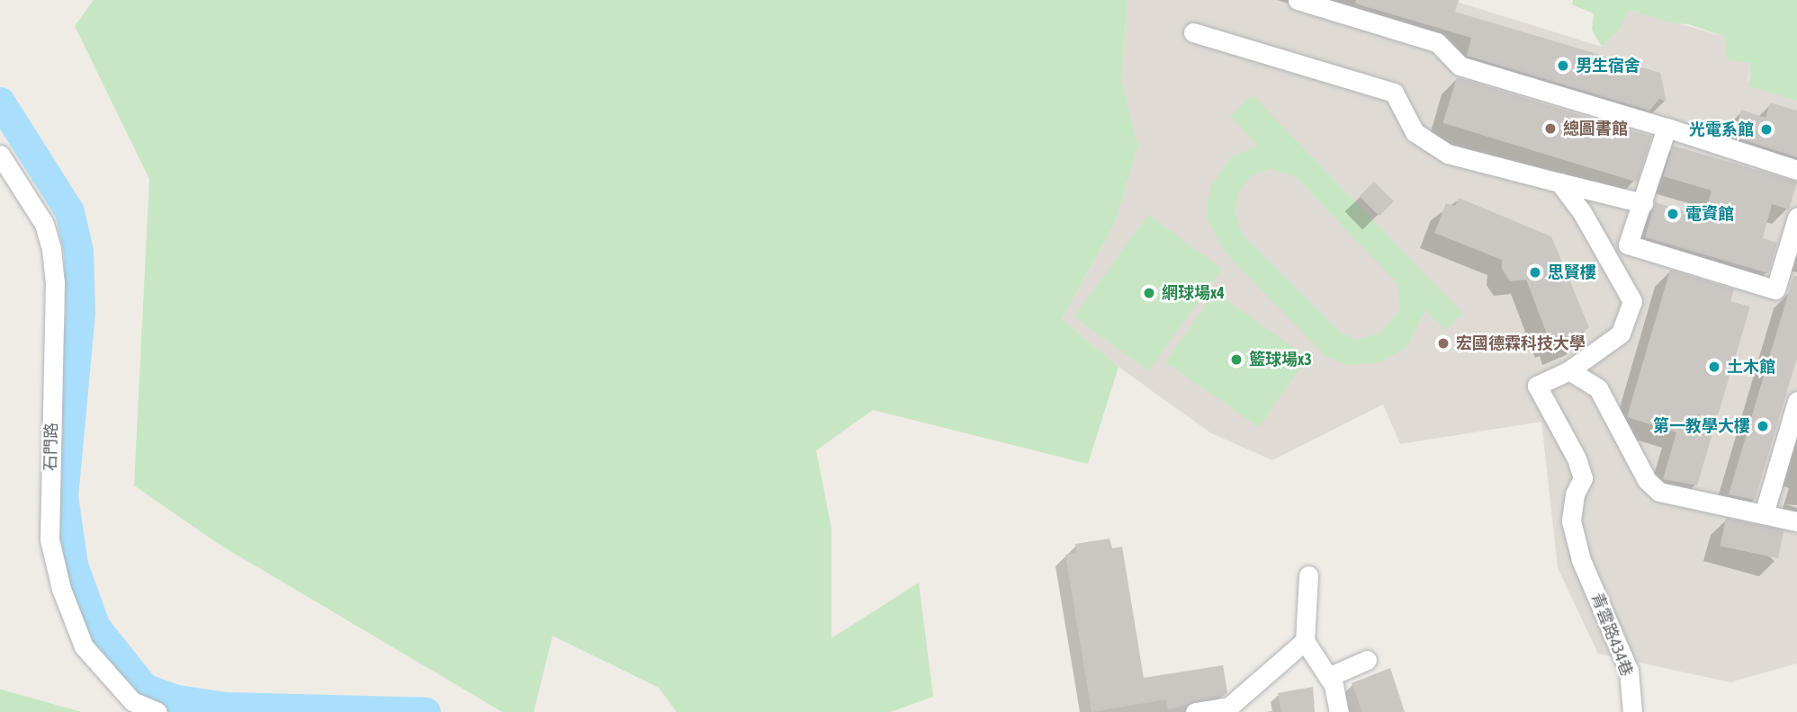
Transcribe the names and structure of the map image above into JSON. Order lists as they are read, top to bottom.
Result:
{
  "streets": {
    "street": ["石門路", "青雲路434巷"]
  },
  "places": [
    "男生宿舍",
    "總圖書館",
    "光電系館",
    "電資館",
    "思賢樓",
    "網球場x4",
    "宏國德霖科技大學",
    "籃球場x3",
    "土木館",
    "第一教學大樓"
  ]
}
